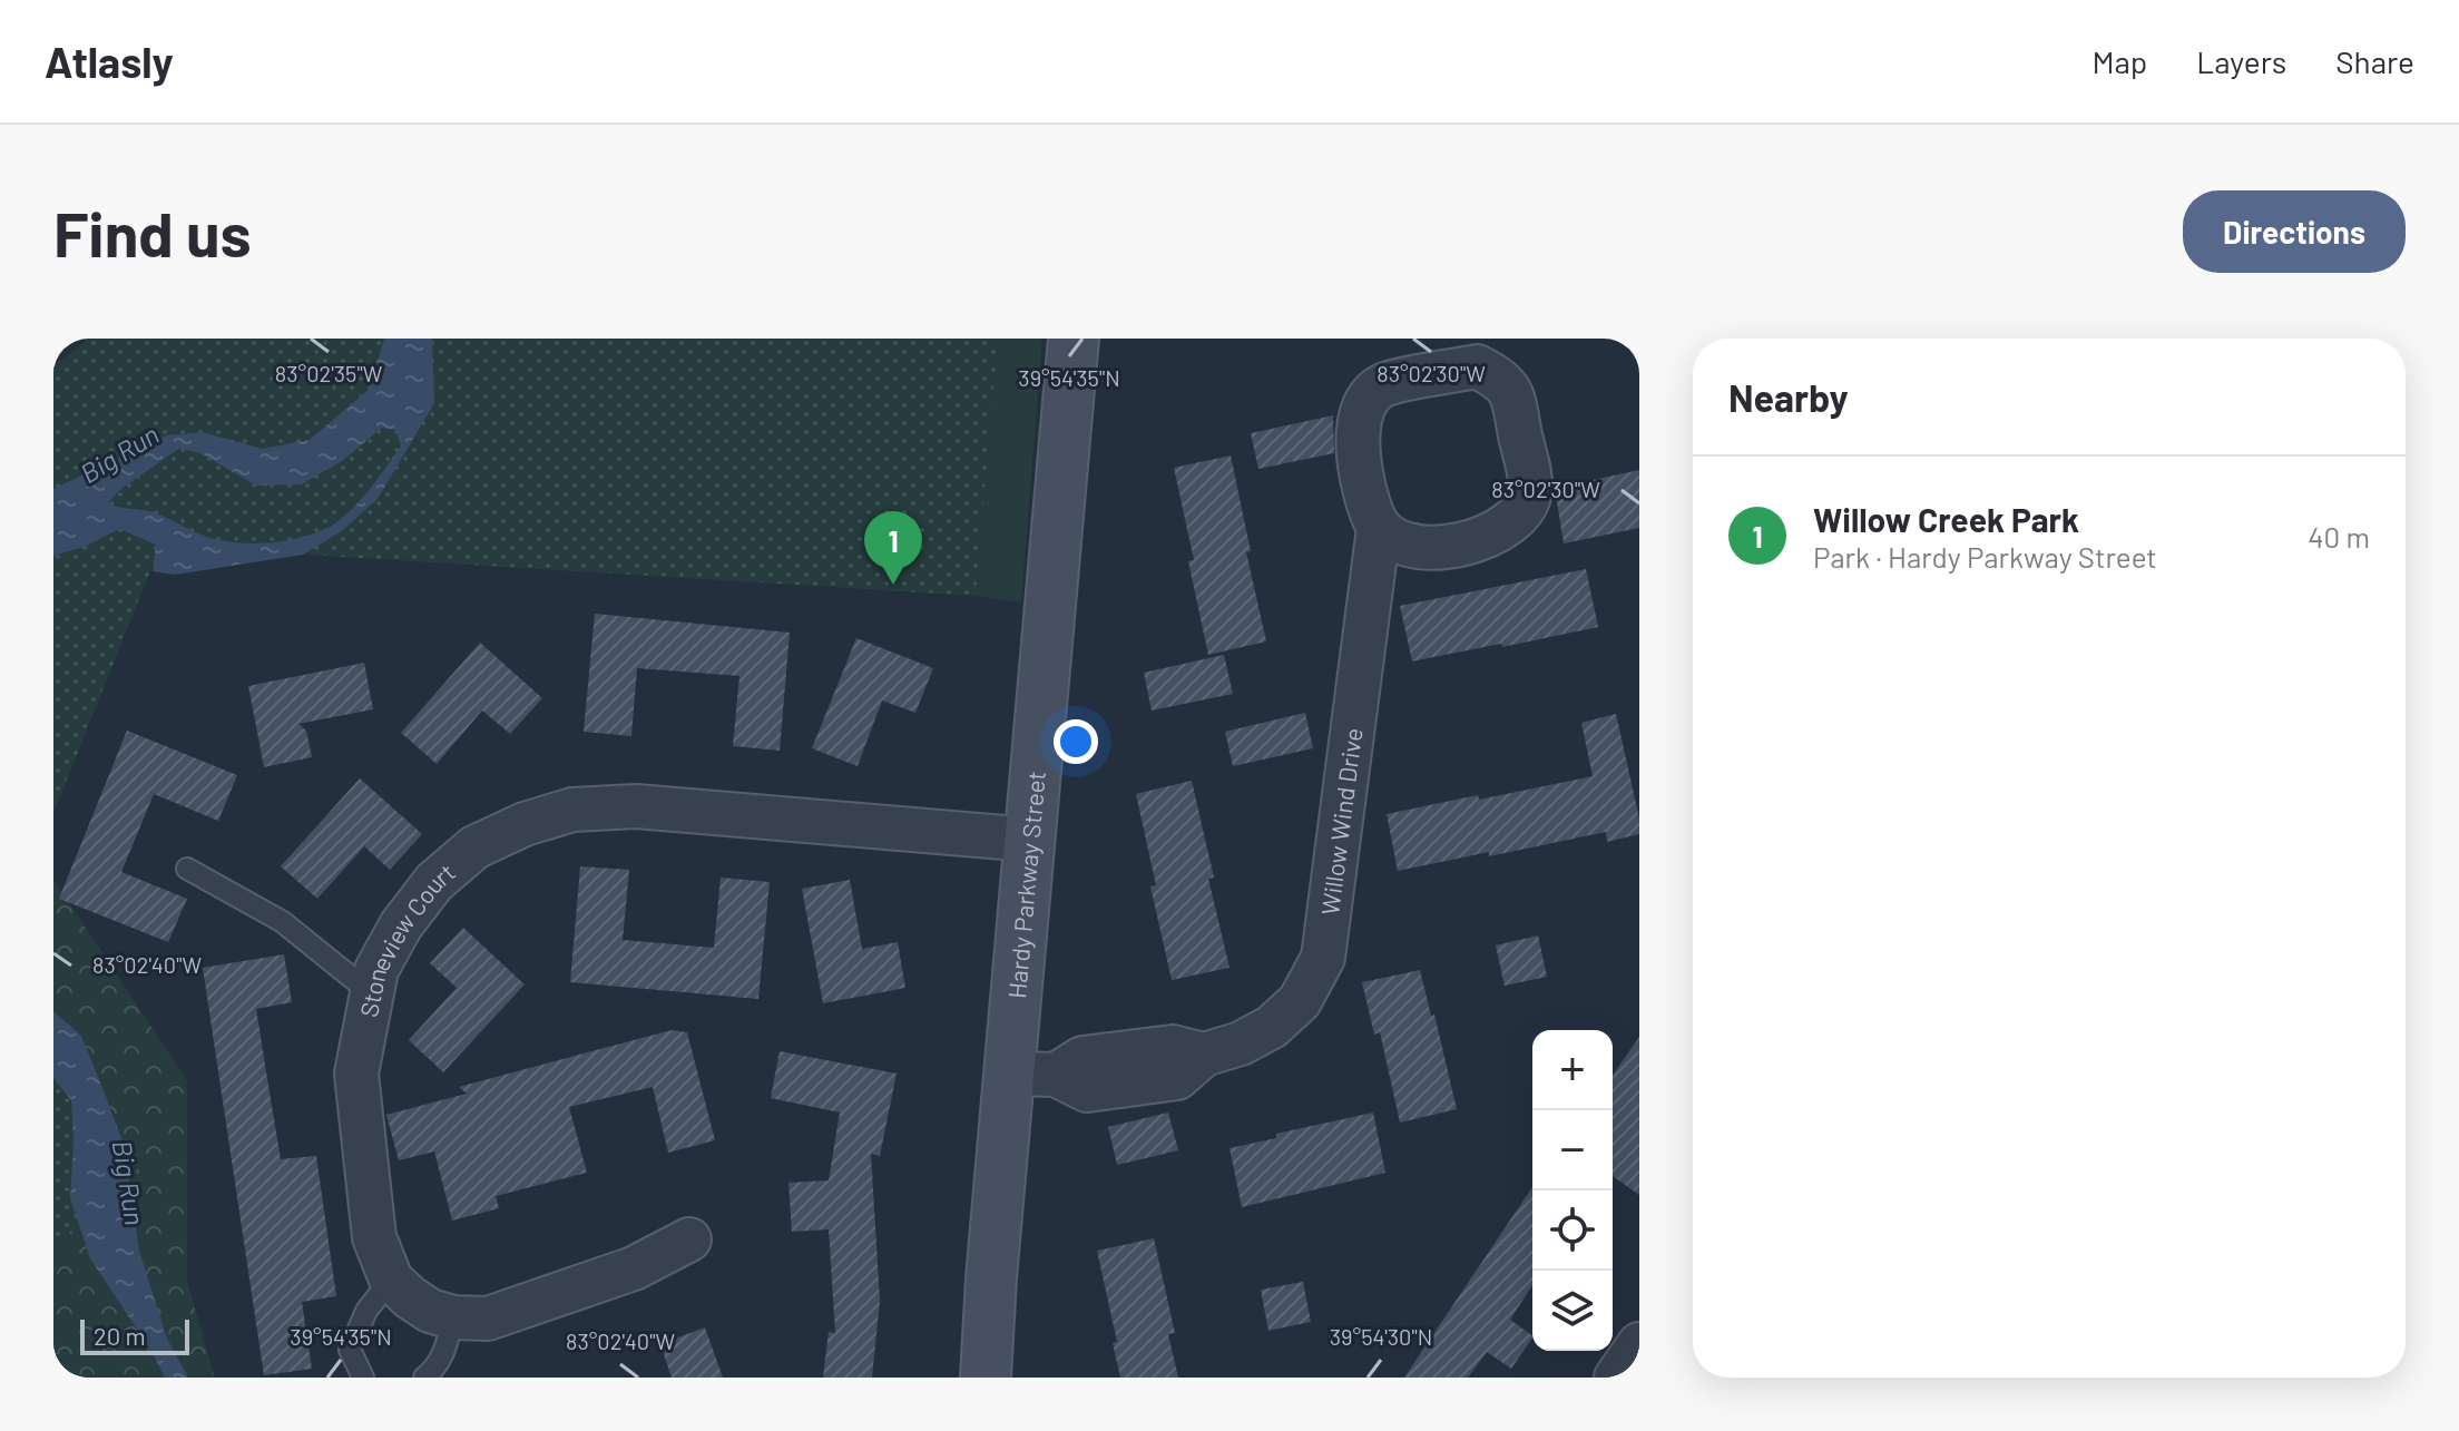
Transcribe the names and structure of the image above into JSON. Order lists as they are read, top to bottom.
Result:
{
  "streets": {
    "main road": ["Hardy Parkway Street"],
    "street": ["Willow Wind Drive", "Stoneview Court"]
  },
  "crossings": [
    ["Willow Wind Drive", "Hardy Parkway Street"],
    ["Hardy Parkway Street", "Stoneview Court"]
  ],
  "water": ["Big Run"],
  "scale_bar": "20 m",
  "page": {
    "header": "Atlasly",
    "nav": ["Map", "Layers", "Share"],
    "buttons": "Directions",
    "title": "Find us",
    "heading": "Nearby",
    "list": [
      {
        "mark": "1",
        "name": "Willow Creek Park",
        "note": "Park · Hardy Parkway Street",
        "value": "40 m"
      }
    ],
    "pins": "1",
    "map_buttons": ["+", "−"],
    "scale": "20 m"
  },
  "coordinates": [
    "83°02'30\"W",
    "83°02'35\"W",
    "39°54'35\"N",
    "83°02'40\"W",
    "39°54'30\"N"
  ]
}
